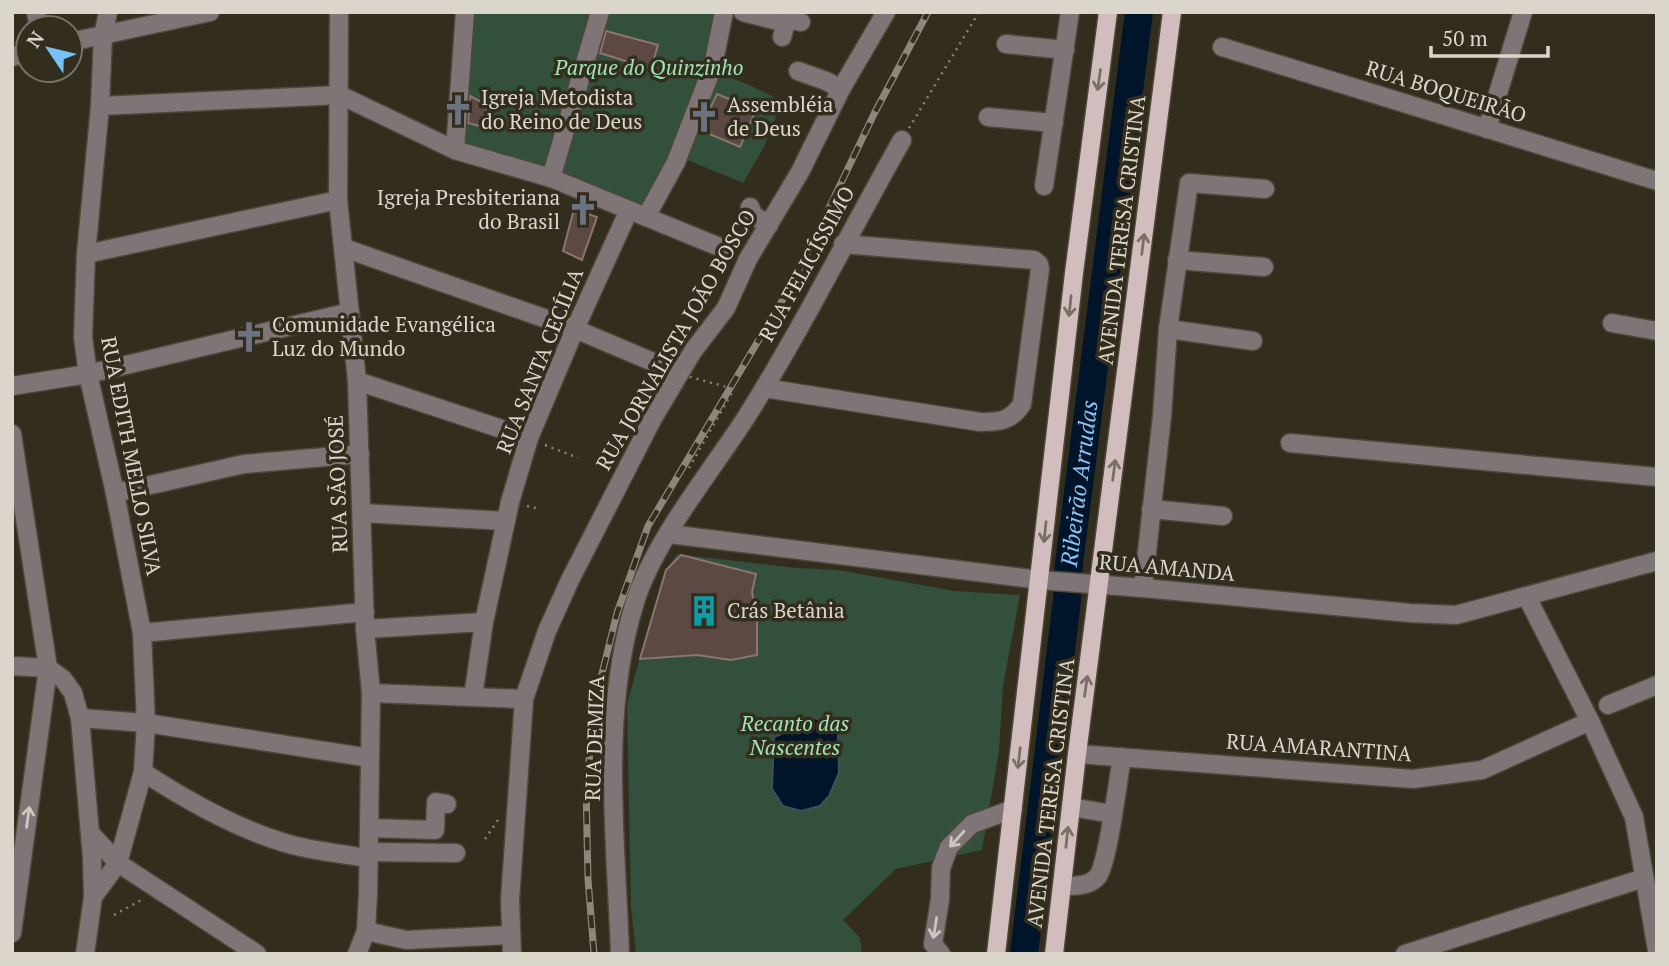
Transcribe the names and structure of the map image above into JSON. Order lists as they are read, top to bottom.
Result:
{
  "streets": {
    "main road": ["AVENIDA TERESA CRISTINA"],
    "street": [
      "RUA BOQUEIRÃO",
      "RUA FELICÍSSIMO",
      "RUA JORNALISTA JOÃO BOSCO",
      "RUA SANTA CECÍLIA",
      "RUA EDITH MELLO SILVA",
      "RUA SÃO JOSÉ",
      "RUA AMANDA",
      "RUA DEMIZA",
      "RUA AMARANTINA"
    ]
  },
  "crossings": [
    ["AVENIDA TERESA CRISTINA", "RUA AMANDA"],
    ["AVENIDA TERESA CRISTINA", "RUA AMARANTINA"],
    ["RUA FELICÍSSIMO", "RUA AMANDA"],
    ["RUA FELICÍSSIMO", "RUA DEMIZA"],
    ["RUA AMANDA", "RUA DEMIZA"]
  ],
  "water": ["Ribeirão Arrudas"],
  "parks": ["Parque do Quinzinho", "Recanto das Nascentes"],
  "places": {
    "church": [
      "Igreja Metodista do Reino de Deus",
      "Assembléia de Deus",
      "Igreja Presbiteriana do Brasil",
      "Comunidade Evangélica Luz do Mundo"
    ],
    "building": ["Crás Betânia"]
  },
  "scale_bar": "50 m",
  "north": "top left"
}
